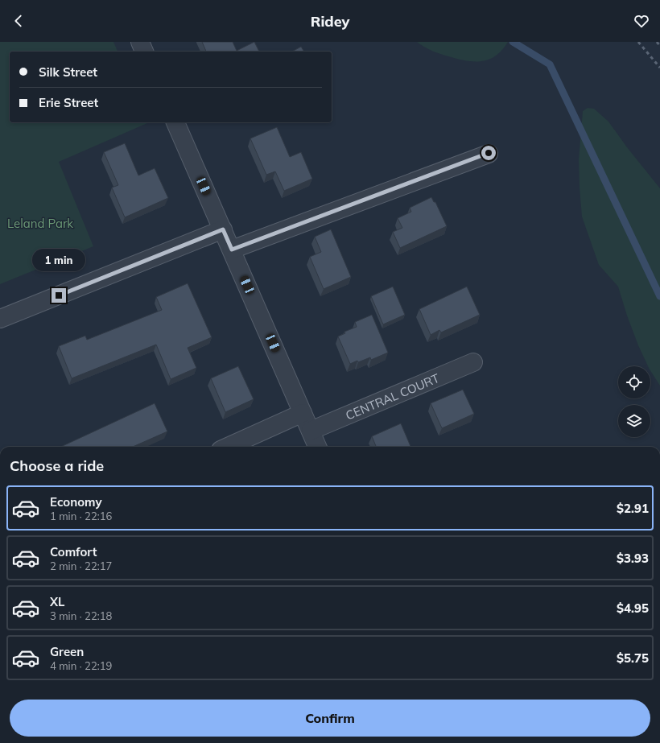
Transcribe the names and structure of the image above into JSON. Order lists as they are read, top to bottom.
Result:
{
  "streets": {
    "street": ["CENTRAL COURT"]
  },
  "parks": ["Leland Park"],
  "page": {
    "header": "Ridey",
    "banner": ["Silk Street", "Erie Street"],
    "bubble": "1 min",
    "heading": "Choose a ride",
    "list": [
      {
        "name": "Economy",
        "note": "1 min · 22:16",
        "value": "$2.91"
      },
      {
        "name": "Comfort",
        "note": "2 min · 22:17",
        "value": "$3.93"
      },
      {
        "name": "XL",
        "note": "3 min · 22:18",
        "value": "$4.95"
      },
      {
        "name": "Green",
        "note": "4 min · 22:19",
        "value": "$5.75"
      }
    ],
    "buttons": "Confirm"
  }
}
